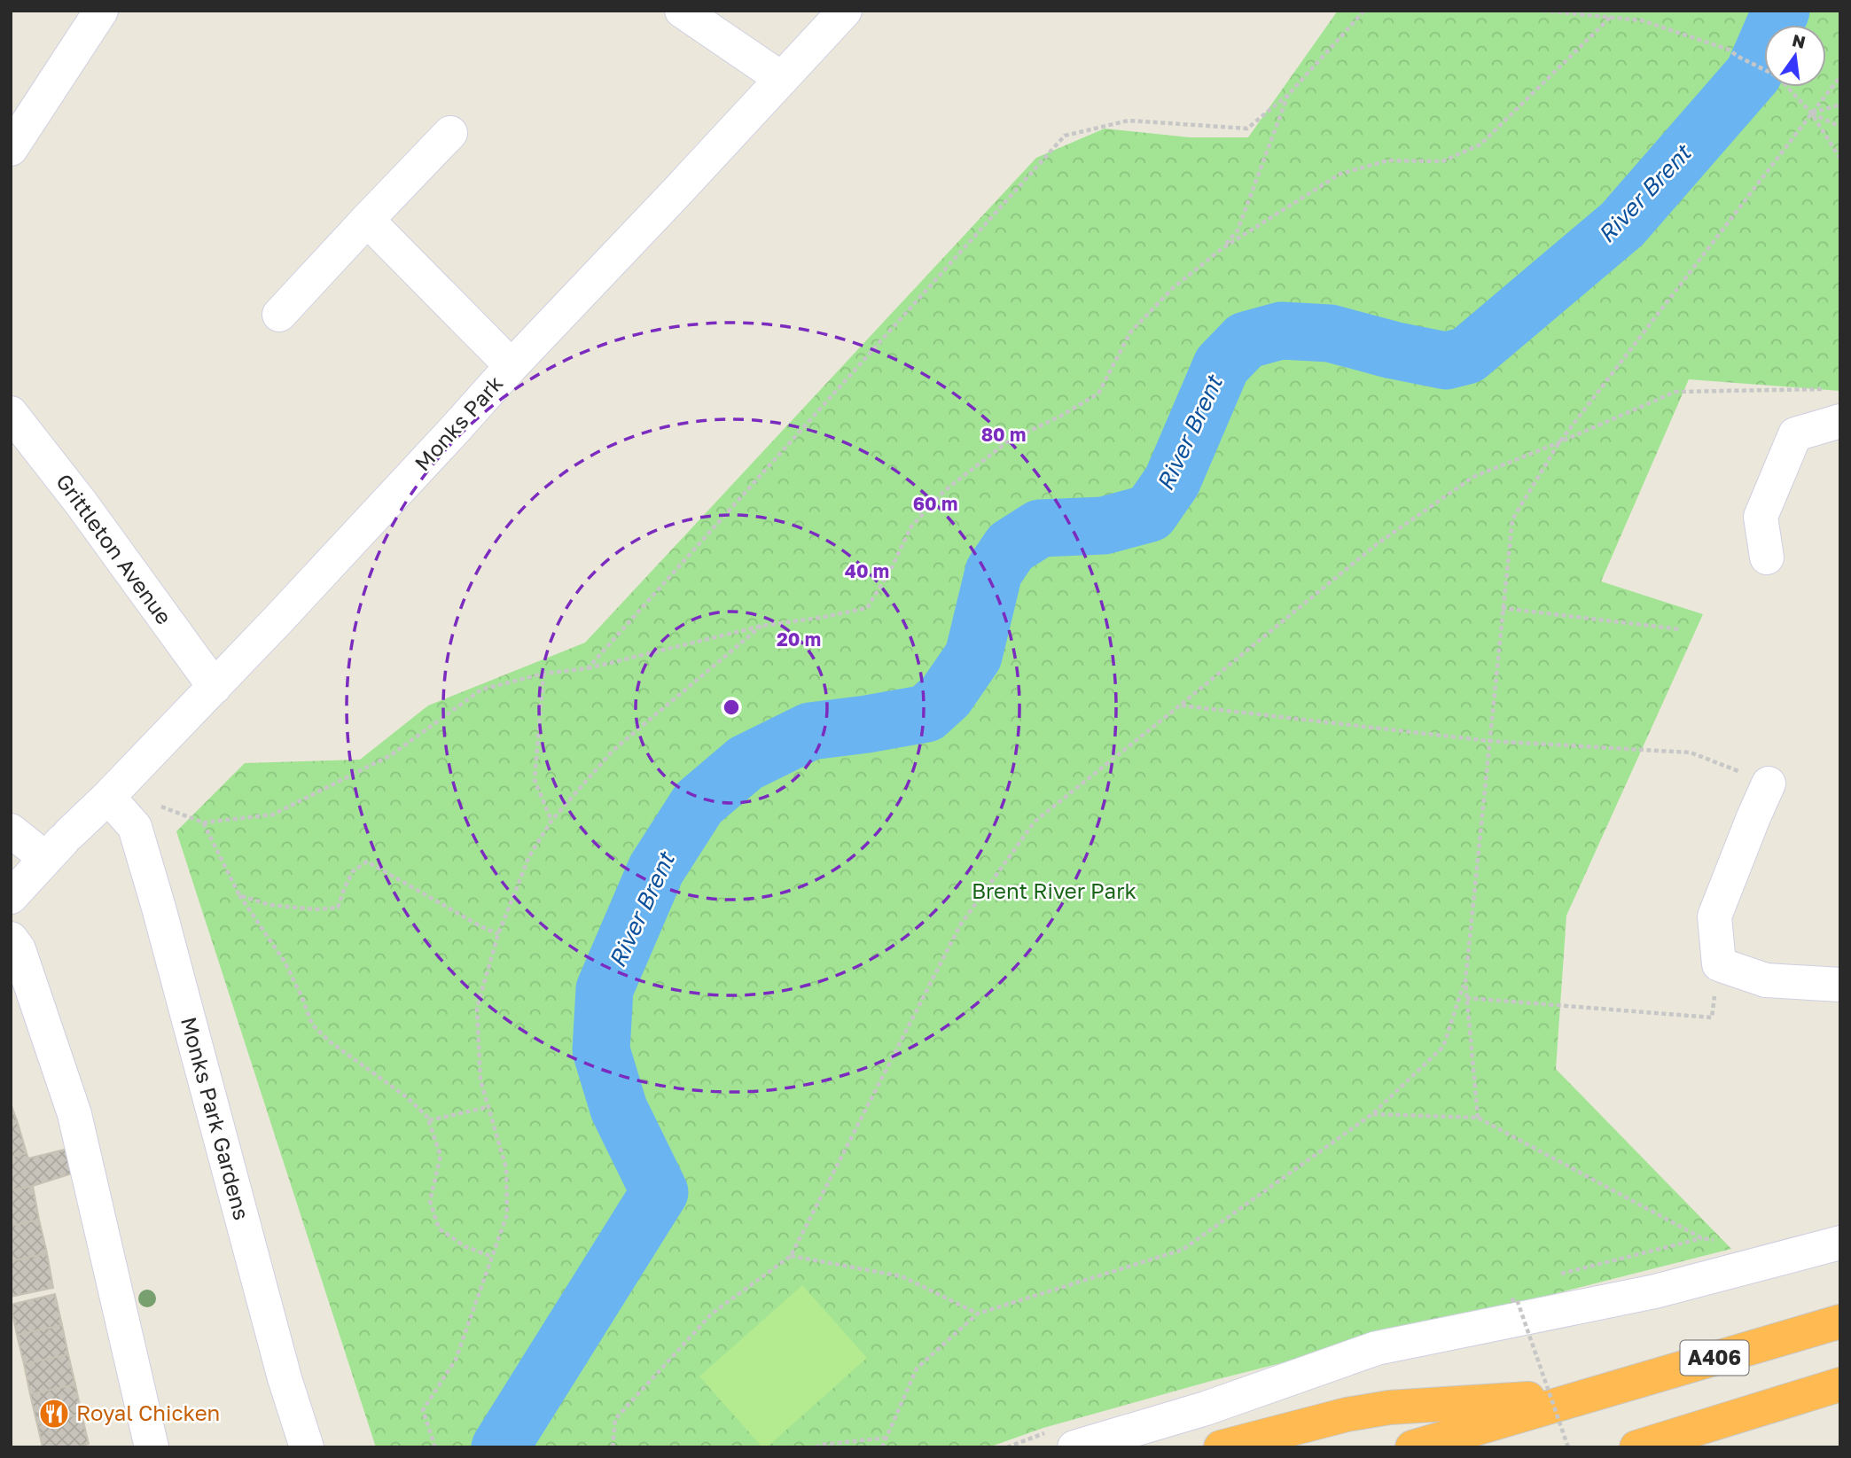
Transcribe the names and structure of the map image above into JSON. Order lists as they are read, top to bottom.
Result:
{
  "streets": {
    "highway": ["A406"],
    "street": ["Monks Park", "Grittleton Avenue", "Monks Park Gardens"]
  },
  "crossings": [
    ["Monks Park", "Grittleton Avenue"],
    ["Monks Park", "Monks Park Gardens"]
  ],
  "water": ["River Brent"],
  "parks": ["Brent River Park"],
  "places": {
    "restaurant": ["Royal Chicken"]
  },
  "north": "top",
  "rings": [
    "80 m",
    "60 m",
    "40 m",
    "20 m"
  ]
}
